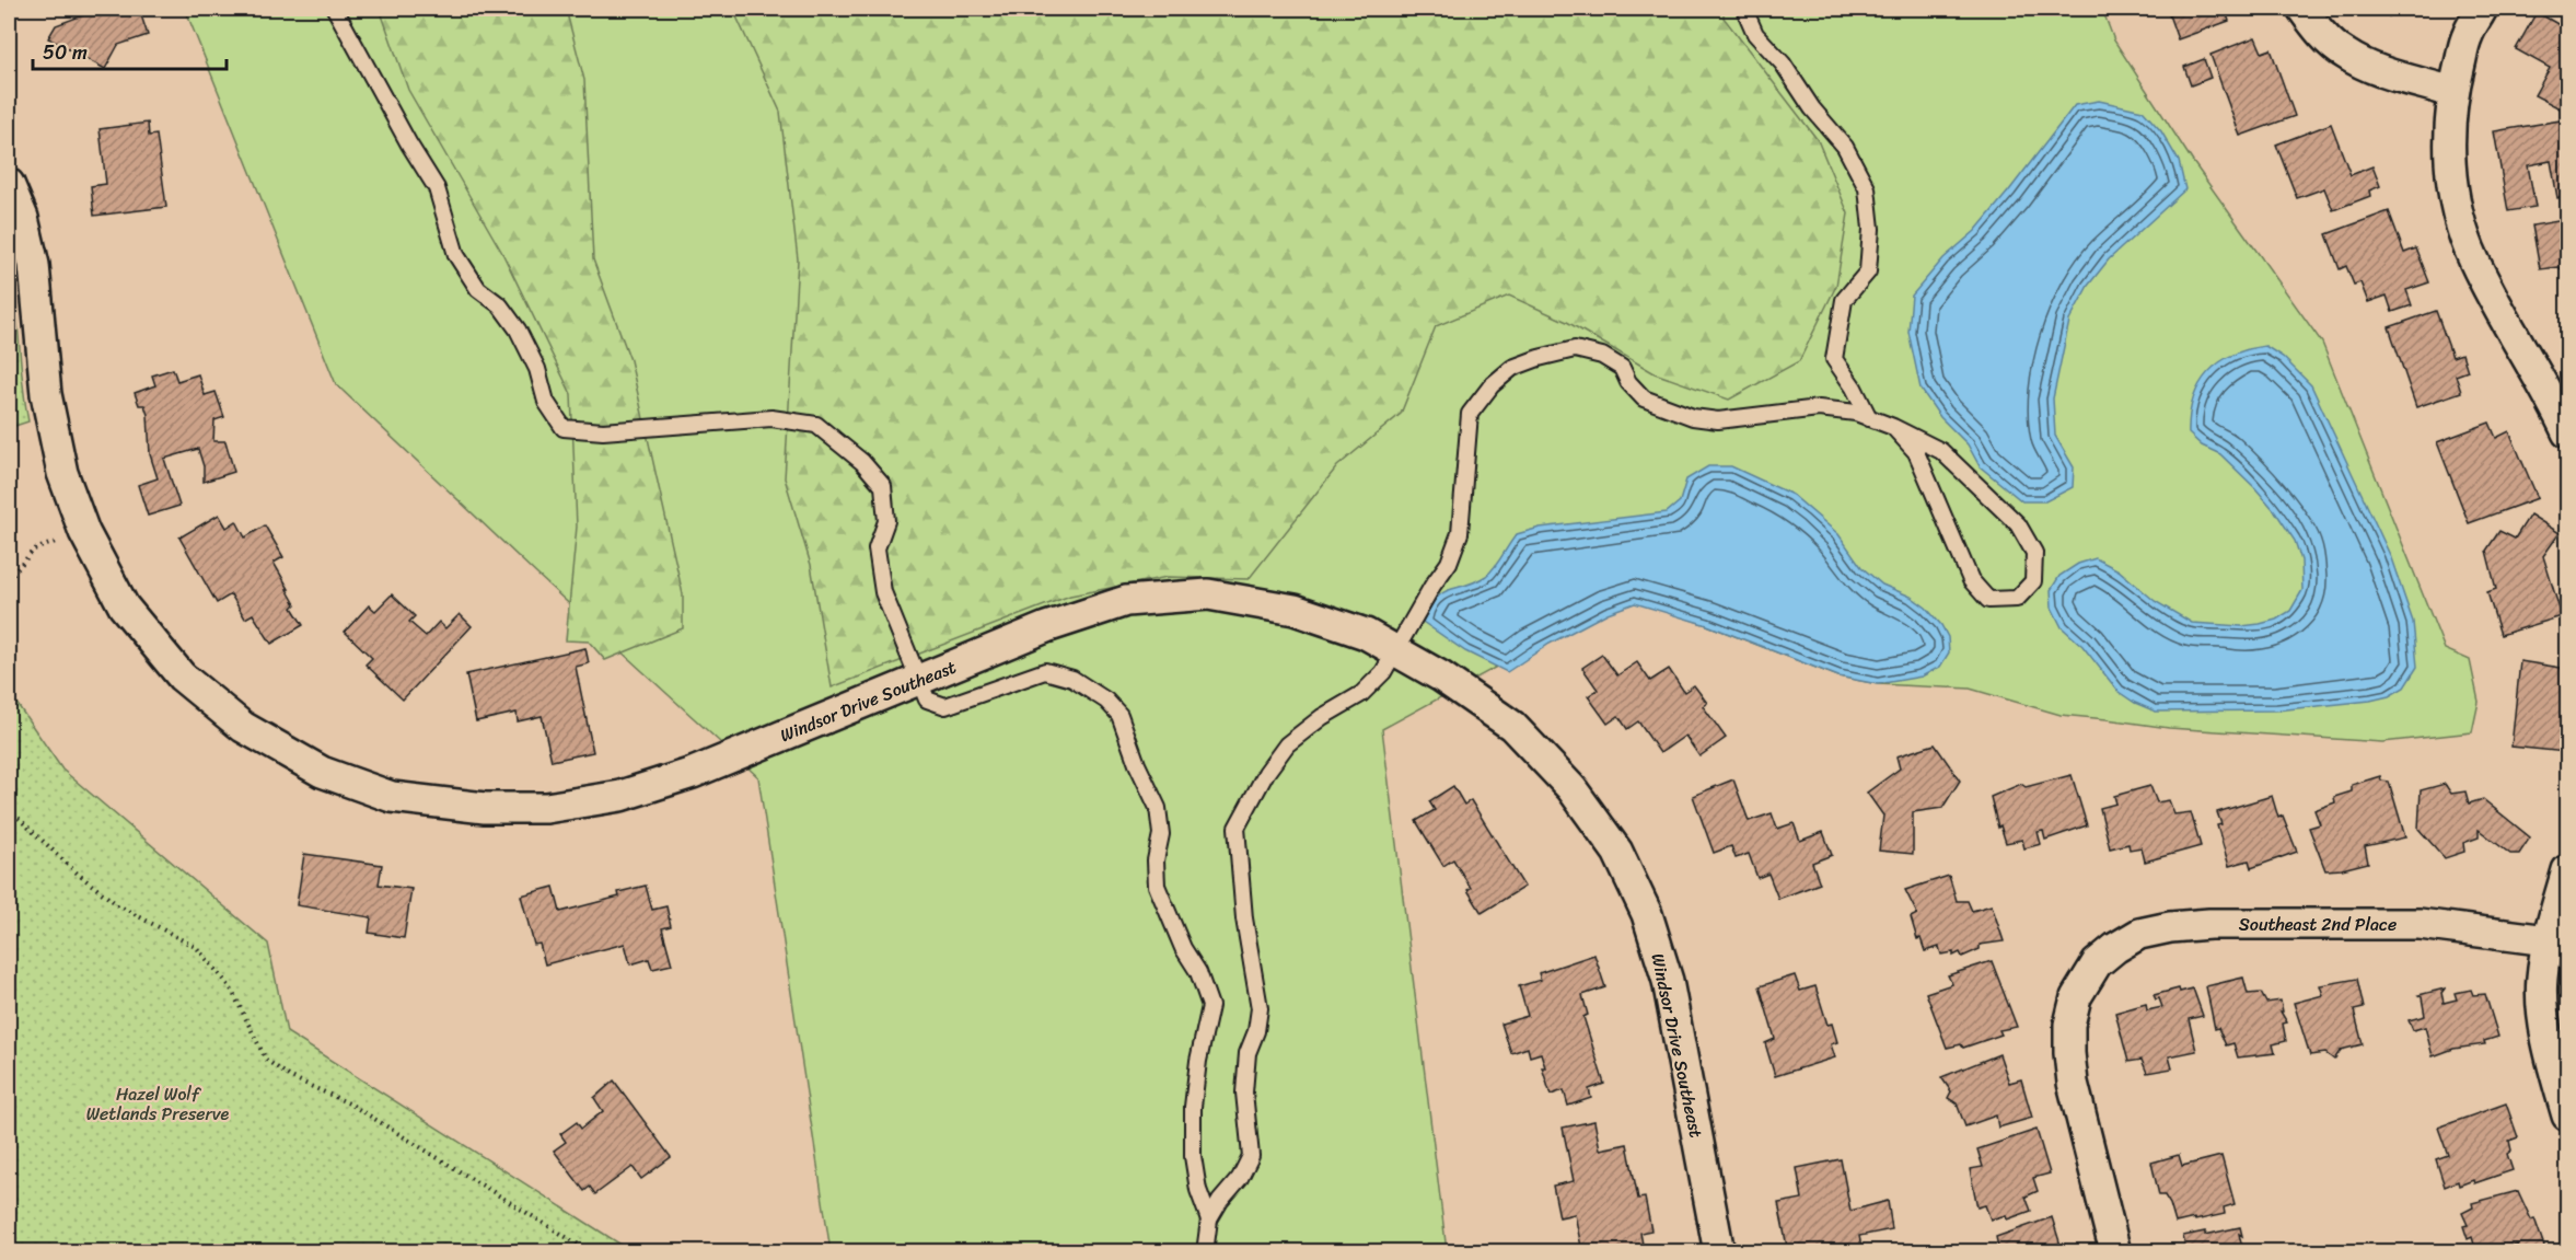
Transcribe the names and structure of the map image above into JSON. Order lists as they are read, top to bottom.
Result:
{
  "streets": {
    "street": ["Windsor Drive Southeast", "Southeast 2nd Place"]
  },
  "parks": ["Hazel Wolf Wetlands Preserve"],
  "scale_bar": "50 m"
}
